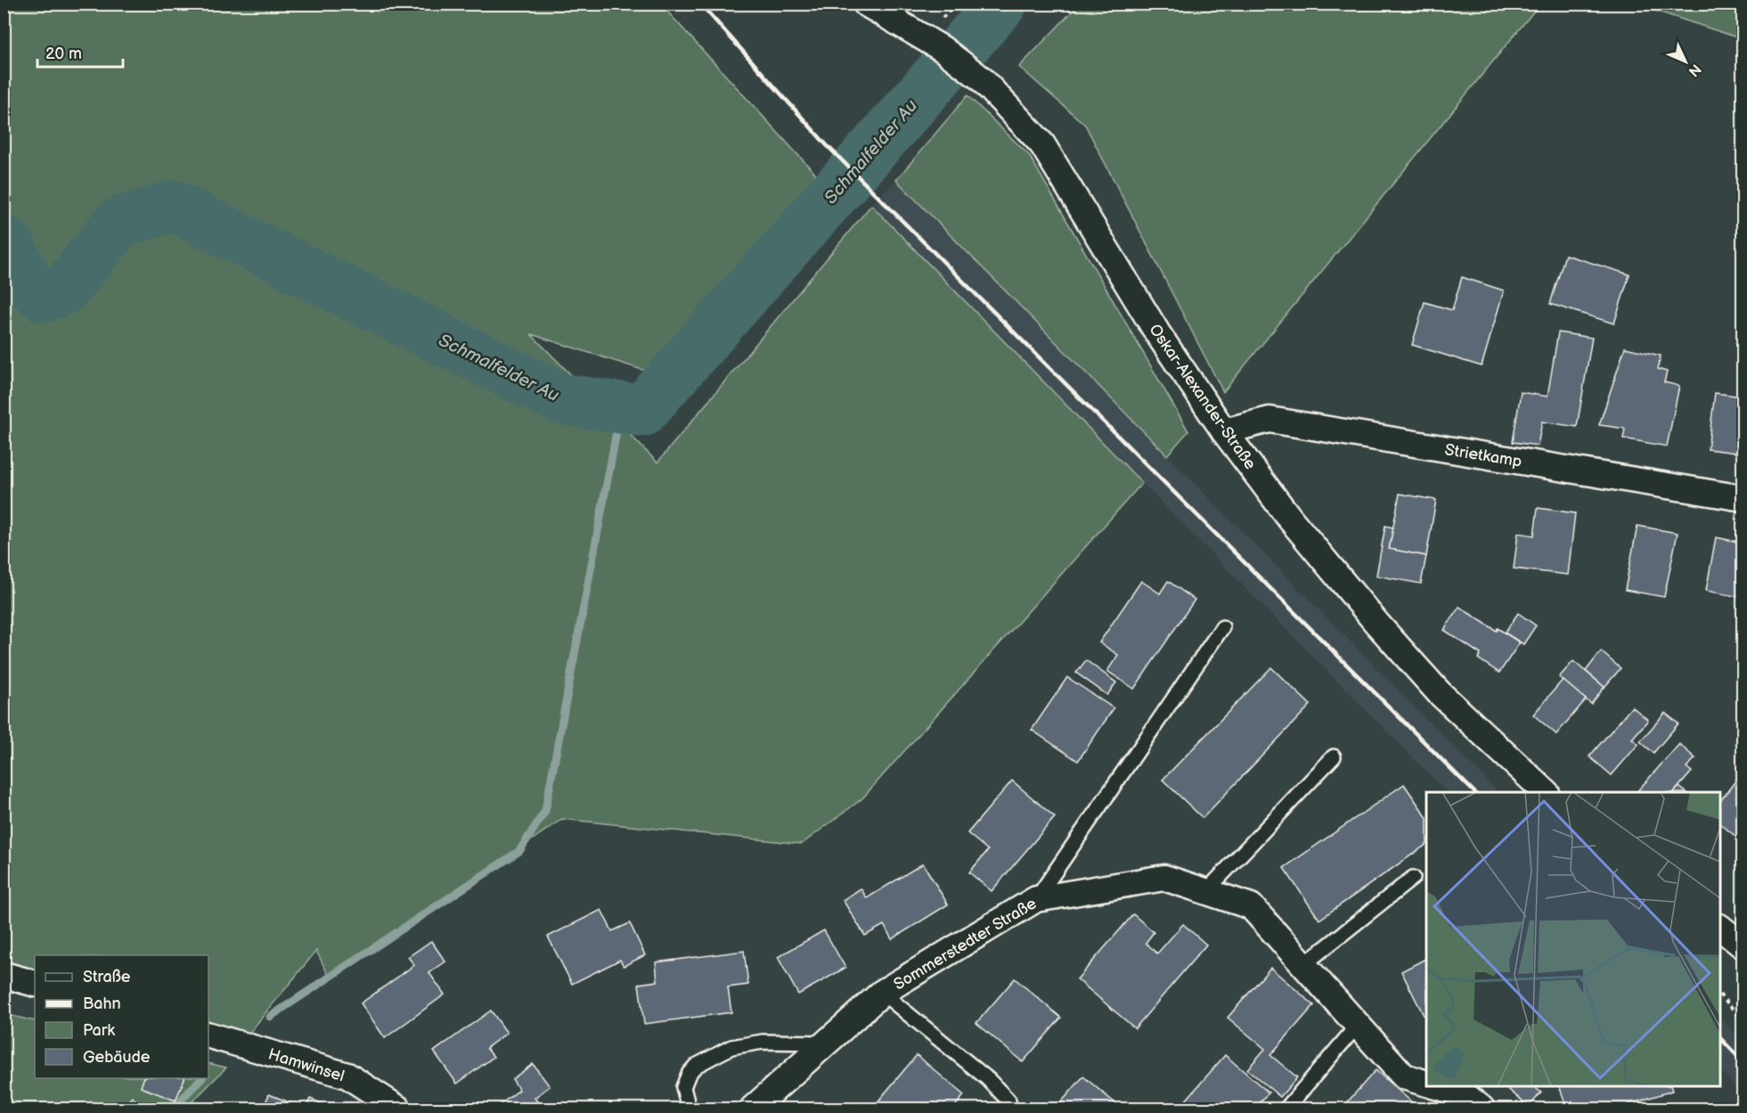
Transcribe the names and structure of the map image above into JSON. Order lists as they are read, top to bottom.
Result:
{
  "streets": {
    "street": [
      "Oskar-Alexander-Straße",
      "Strietkamp",
      "Sommerstedter Straße",
      "Hamwinsel"
    ]
  },
  "crossings": [
    ["Oskar-Alexander-Straße", "Strietkamp"]
  ],
  "water": ["Schmalfelder Au"],
  "legend": [
    "Straße",
    "Bahn",
    "Park",
    "Gebäude"
  ],
  "scale_bar": "20 m",
  "north": "bottom right"
}
